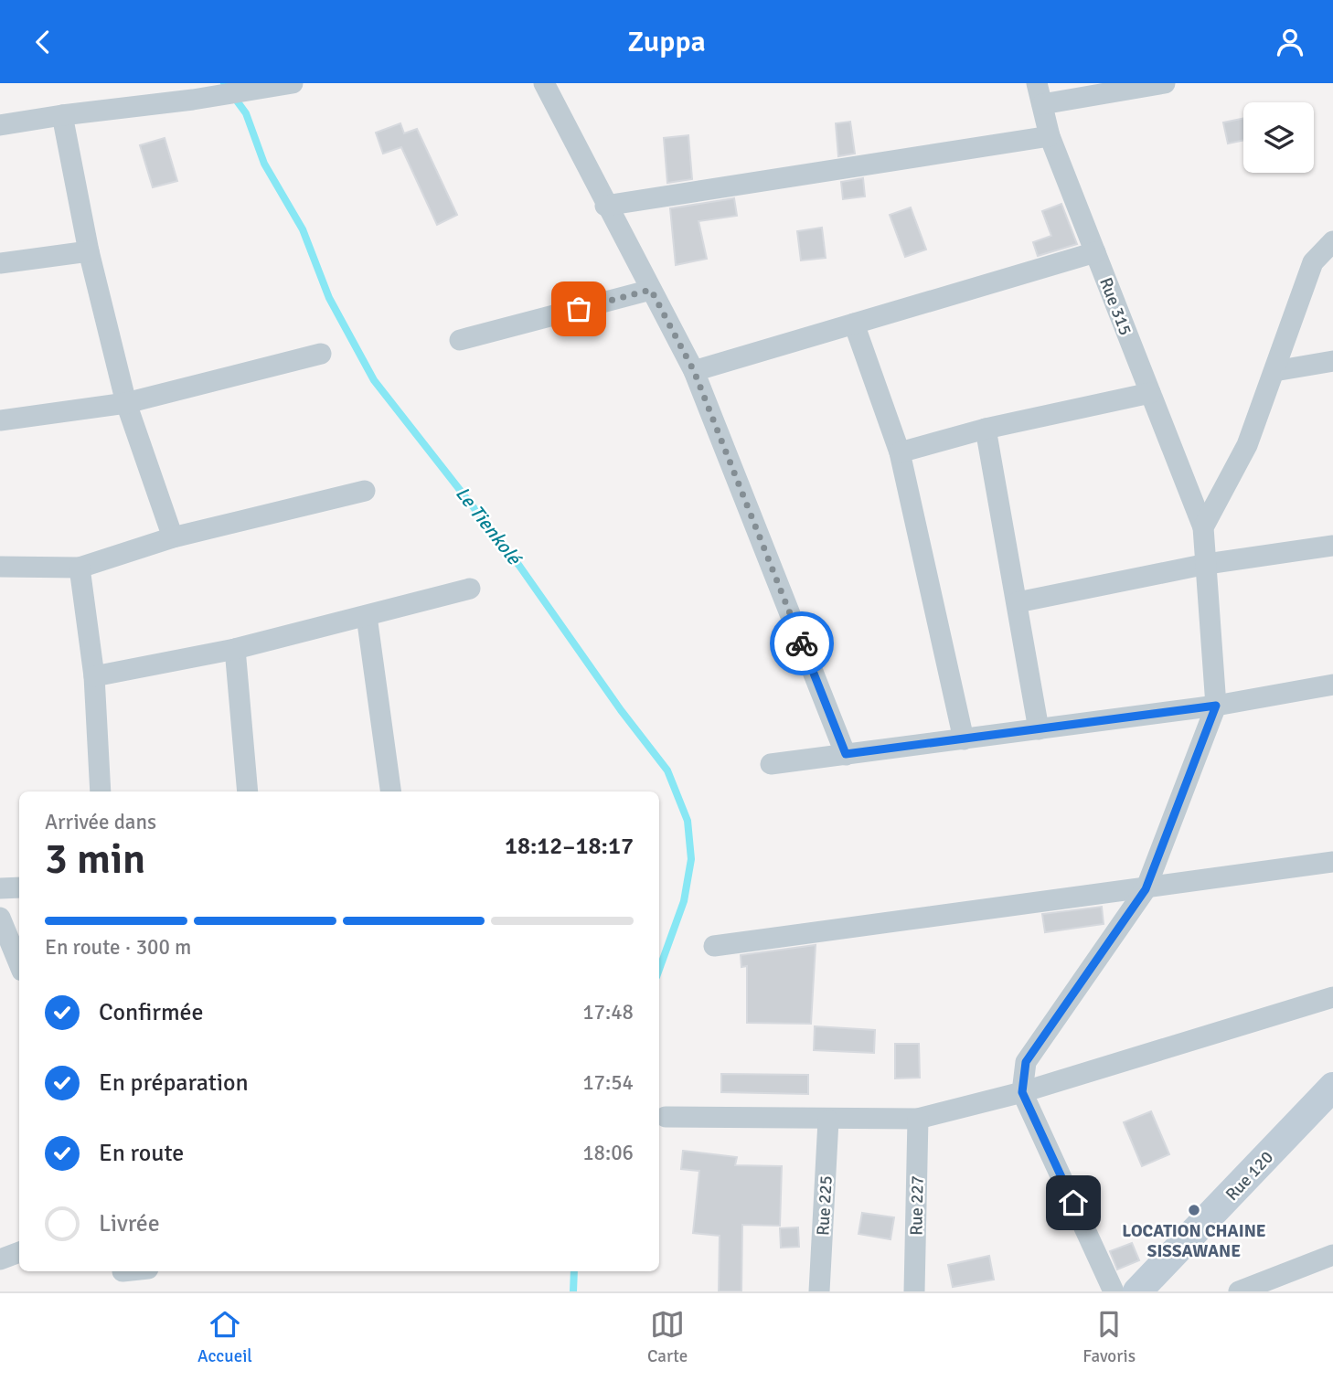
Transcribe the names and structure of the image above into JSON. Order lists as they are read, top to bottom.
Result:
{
  "streets": {
    "main road": ["Rue 120"],
    "street": ["Rue 315", "Rue 225", "Rue 227"]
  },
  "water": ["Le Tienkolé"],
  "places": ["LOCATION CHAINE SISSAWANE"],
  "page": {
    "header": "Zuppa",
    "heading": ["3 min", "Arrivée dans", "18:12–18:17"],
    "bar": "En route · 300 m",
    "list": [
      ["Confirmée", "17:48"],
      ["En préparation", "17:54"],
      ["En route", "18:06"],
      "Livrée"
    ],
    "tabs": ["Accueil", "Carte", "Favoris"]
  }
}
